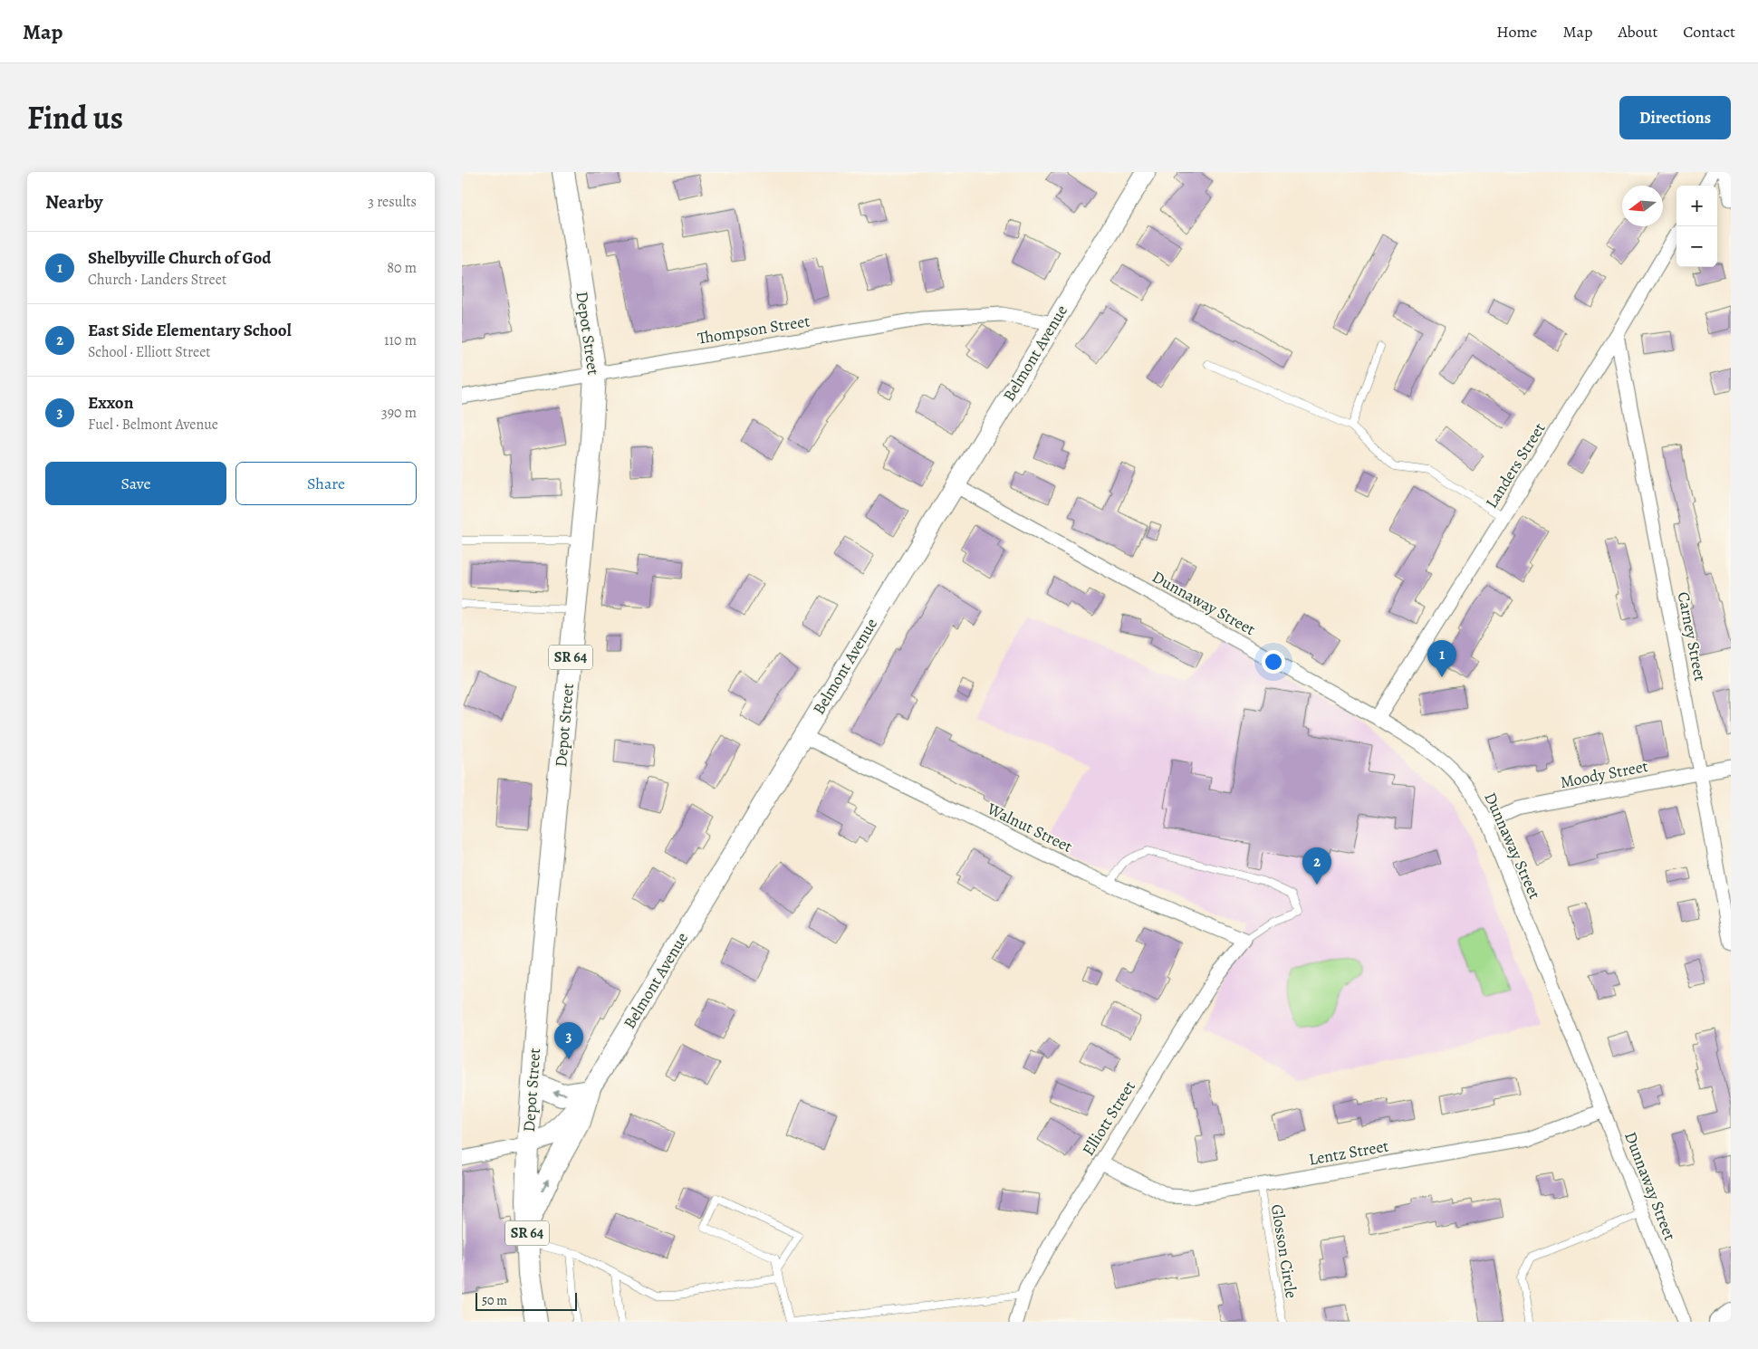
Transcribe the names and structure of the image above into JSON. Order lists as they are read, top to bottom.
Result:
{
  "streets": {
    "main road": ["Depot Street", "Belmont Avenue", "SR 64"],
    "street": [
      "Thompson Street",
      "Landers Street",
      "Dunnaway Street",
      "Carney Street",
      "Moody Street",
      "Walnut Street",
      "Elliott Street",
      "Lentz Street"
    ],
    "lane": ["Glosson Circle"]
  },
  "crossings": [
    ["Thompson Street", "Depot Street"],
    ["Thompson Street", "Belmont Avenue"],
    ["Depot Street", "Belmont Avenue"],
    ["Depot Street", "SR 64"],
    ["Belmont Avenue", "Dunnaway Street"],
    ["Belmont Avenue", "SR 64"],
    ["Belmont Avenue", "Walnut Street"],
    ["Landers Street", "Dunnaway Street"],
    ["Landers Street", "Carney Street"],
    ["Dunnaway Street", "Moody Street"],
    ["Dunnaway Street", "Lentz Street"],
    ["Carney Street", "Moody Street"],
    ["Walnut Street", "Elliott Street"],
    ["Elliott Street", "Lentz Street"],
    ["Lentz Street", "Glosson Circle"]
  ],
  "scale_bar": "50 m",
  "north": "left",
  "page": {
    "header": "Map",
    "nav": [
      "Home",
      "Map",
      "About",
      "Contact"
    ],
    "title": "Find us",
    "buttons": [
      "Directions",
      ["Save", "Share"]
    ],
    "heading": ["Nearby", "3 results"],
    "map_buttons": ["+", "−"],
    "list": [
      {
        "mark": "1",
        "name": "Shelbyville Church of God",
        "note": "Church · Landers Street",
        "value": "80 m"
      },
      {
        "mark": "2",
        "name": "East Side Elementary School",
        "note": "School · Elliott Street",
        "value": "110 m"
      },
      {
        "mark": "3",
        "name": "Exxon",
        "note": "Fuel · Belmont Avenue",
        "value": "390 m"
      }
    ],
    "pins": ["1", "2", "3"],
    "scale": "50 m"
  }
}
